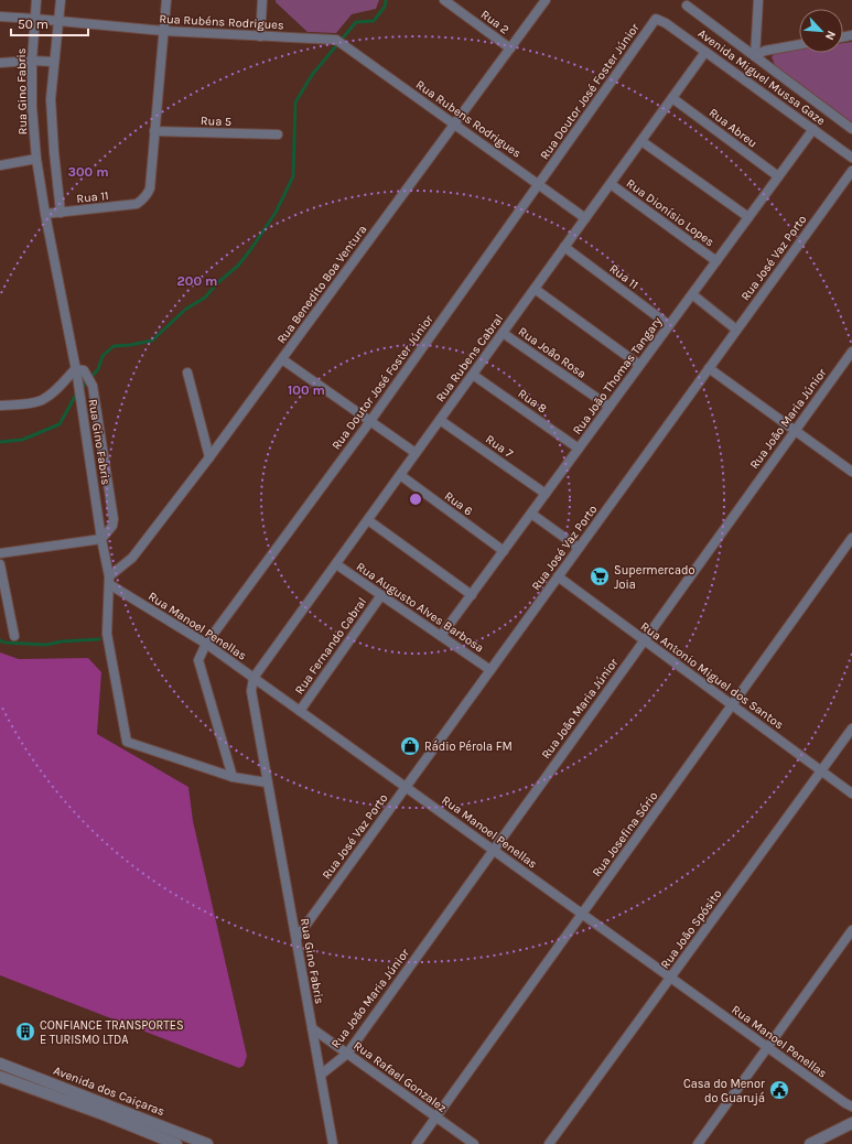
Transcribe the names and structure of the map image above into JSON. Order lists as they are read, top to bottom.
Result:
{
  "streets": {
    "street": [
      "Rua Rubéns Rodrigues",
      "Rua 2",
      "Avenida Miguel Mussa Gaze",
      "Rua Gino Fabris",
      "Rua Doutor José Foster Júnior",
      "Rua Rubens Rodrigues",
      "Rua 5",
      "Rua Abreu",
      "Rua 11",
      "Rua Dionísio Lopes",
      "Rua José Vaz Porto",
      "Rua Benedito Boa Ventura",
      "Rua João Rosa",
      "Rua Rubens Cabral",
      "Rua João Thomas Tangary",
      "Rua 8",
      "Rua João Maria Júnior",
      "Rua 7",
      "Rua 6",
      "Rua Augusto Alves Barbosa",
      "Rua Manoel Penellas",
      "Rua Fernando Cabral",
      "Rua Antonio Miguel dos Santos",
      "Rua Josefina Sório",
      "Rua João Spósito",
      "Rua Rafael Gonzalez",
      "Avenida dos Caiçaras"
    ]
  },
  "crossings": [
    ["Rua Rubéns Rodrigues", "Rua Gino Fabris"],
    ["Rua Rubéns Rodrigues", "Rua Rubens Rodrigues"],
    ["Rua 2", "Rua Benedito Boa Ventura"],
    ["Avenida Miguel Mussa Gaze", "Rua Doutor José Foster Júnior"],
    ["Avenida Miguel Mussa Gaze", "Rua Rubens Cabral"],
    ["Avenida Miguel Mussa Gaze", "Rua João Thomas Tangary"],
    ["Rua Gino Fabris", "Rua Doutor José Foster Júnior"],
    ["Rua Gino Fabris", "Rua 11"],
    ["Rua Gino Fabris", "Rua José Vaz Porto"],
    ["Rua Gino Fabris", "Rua Benedito Boa Ventura"],
    ["Rua Gino Fabris", "Rua Rubens Cabral"],
    ["Rua Gino Fabris", "Rua João Maria Júnior"],
    ["Rua Gino Fabris", "Rua Manoel Penellas"],
    ["Rua Gino Fabris", "Rua Rafael Gonzalez"],
    ["Rua Doutor José Foster Júnior", "Rua Rubens Rodrigues"],
    ["Rua Doutor José Foster Júnior", "Rua Manoel Penellas"],
    ["Rua Rubens Rodrigues", "Rua Benedito Boa Ventura"],
    ["Rua Rubens Rodrigues", "Rua Rubens Cabral"],
    ["Rua 5", "Rua 11"],
    ["Rua Abreu", "Rua Rubens Cabral"],
    ["Rua Abreu", "Rua João Thomas Tangary"],
    ["Rua 11", "Rua Rubens Cabral"],
    ["Rua 11", "Rua João Thomas Tangary"],
    ["Rua Dionísio Lopes", "Rua Rubens Cabral"],
    ["Rua Dionísio Lopes", "Rua João Thomas Tangary"],
    ["Rua José Vaz Porto", "Rua Augusto Alves Barbosa"],
    ["Rua José Vaz Porto", "Rua Manoel Penellas"],
    ["Rua José Vaz Porto", "Rua Antonio Miguel dos Santos"],
    ["Rua Benedito Boa Ventura", "Rua Manoel Penellas"],
    ["Rua João Rosa", "Rua Rubens Cabral"],
    ["Rua João Rosa", "Rua João Thomas Tangary"],
    ["Rua Rubens Cabral", "Rua 8"],
    ["Rua Rubens Cabral", "Rua 7"],
    ["Rua Rubens Cabral", "Rua 6"],
    ["Rua Rubens Cabral", "Rua Augusto Alves Barbosa"],
    ["Rua Rubens Cabral", "Rua Manoel Penellas"],
    ["Rua João Thomas Tangary", "Rua 8"],
    ["Rua João Thomas Tangary", "Rua 7"],
    ["Rua João Thomas Tangary", "Rua 6"],
    ["Rua João Thomas Tangary", "Rua Augusto Alves Barbosa"],
    ["Rua João Maria Júnior", "Rua Manoel Penellas"],
    ["Rua João Maria Júnior", "Rua Antonio Miguel dos Santos"],
    ["Rua João Maria Júnior", "Rua Rafael Gonzalez"],
    ["Rua Augusto Alves Barbosa", "Rua Fernando Cabral"],
    ["Rua Manoel Penellas", "Rua Fernando Cabral"],
    ["Rua Manoel Penellas", "Rua Josefina Sório"],
    ["Rua Manoel Penellas", "Rua João Spósito"],
    ["Rua Antonio Miguel dos Santos", "Rua Josefina Sório"],
    ["Rua Antonio Miguel dos Santos", "Rua João Spósito"],
    ["Rua Josefina Sório", "Rua Rafael Gonzalez"]
  ],
  "places": {
    "supermarket": ["Supermercado Joia"],
    "shop": ["Rádio Pérola FM"],
    "building": ["CONFIANCE TRANSPORTES E TURISMO LTDA"],
    "public building": ["Casa do Menor do Guarujá"]
  },
  "scale_bar": "50 m",
  "north": "bottom right",
  "rings": ["300 m", "200 m", "100 m"]
}
